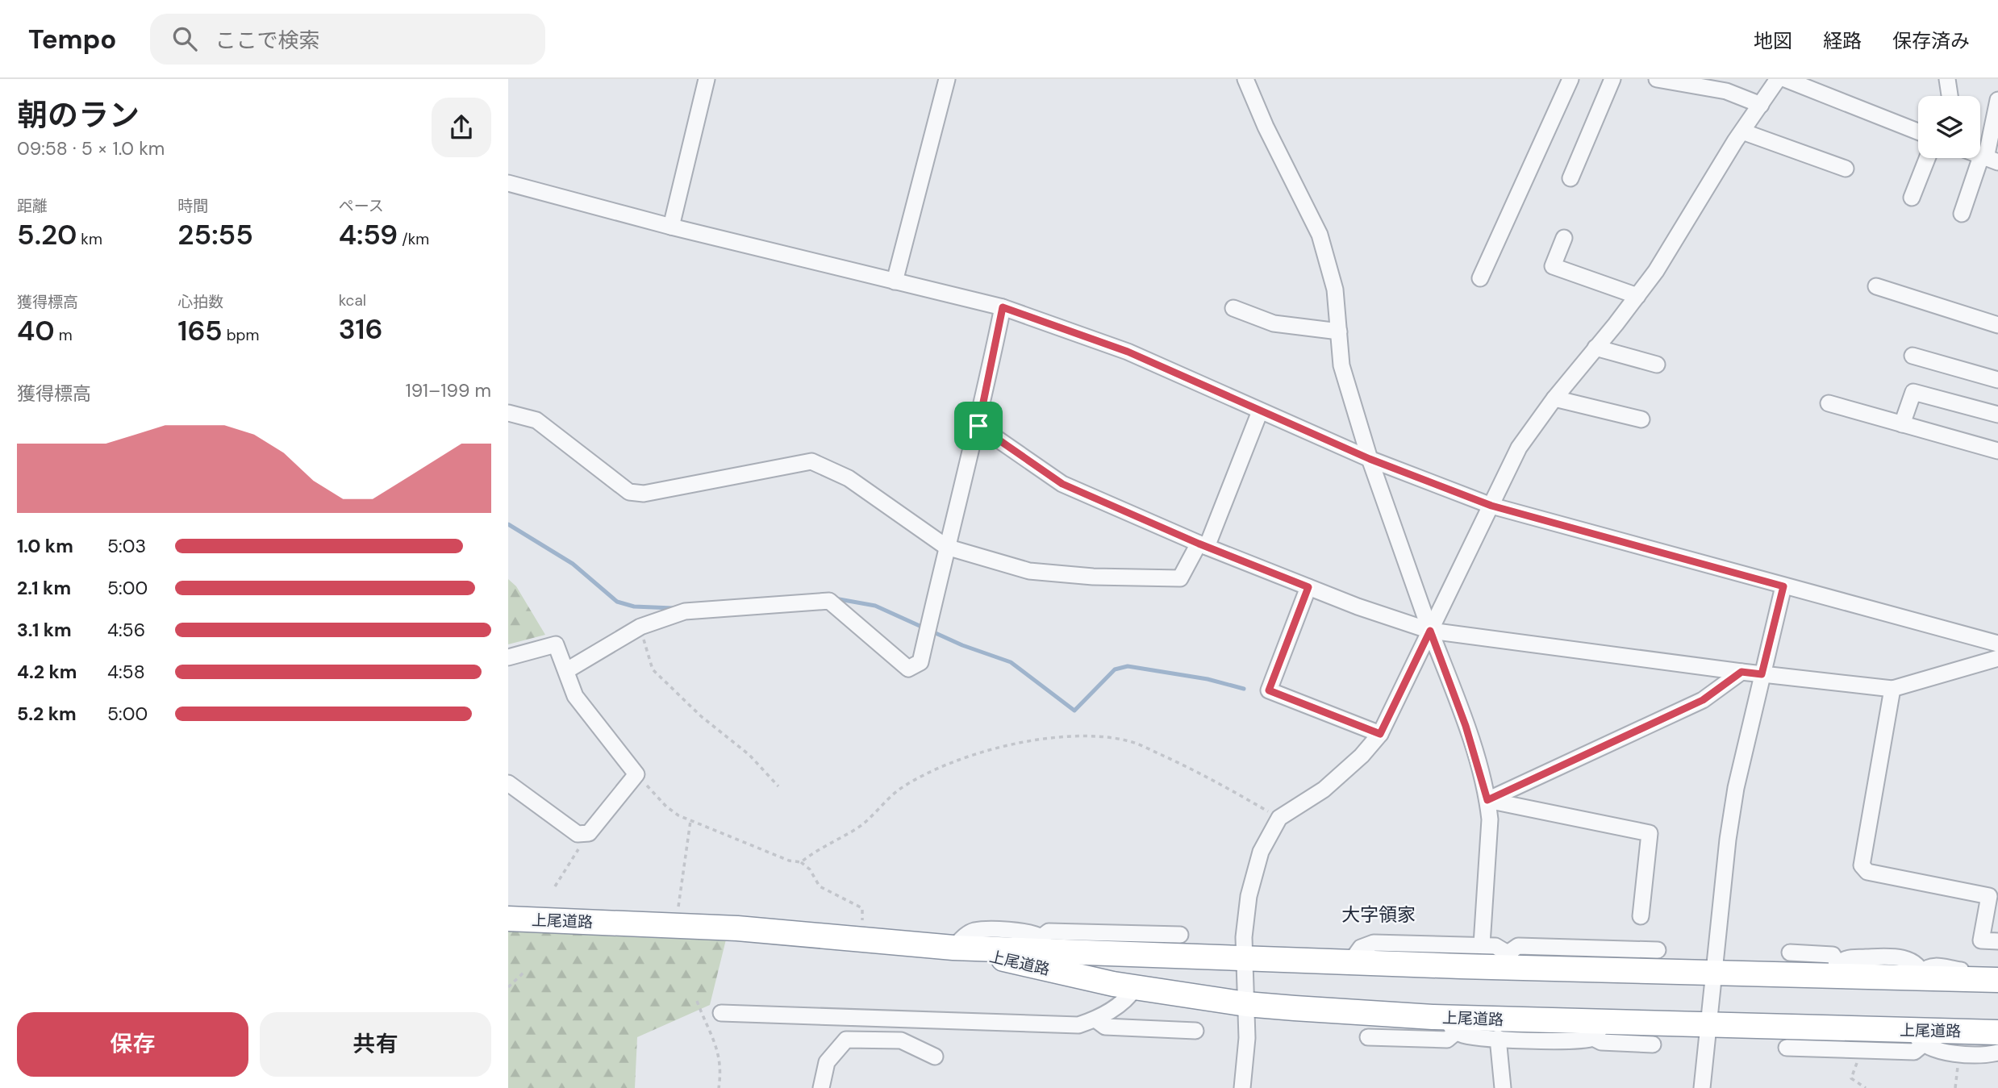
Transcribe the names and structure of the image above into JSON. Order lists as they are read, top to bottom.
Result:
{
  "streets": {
    "highway": ["上尾道路"]
  },
  "districts": ["大字領家"],
  "page": {
    "header": "Tempo",
    "search": "ここで検索",
    "nav": ["地図", "経路", "保存済み"],
    "heading": ["朝のラン", "09:58 · 5 × 1.0 km"],
    "stats": [
      ["距離", "5.20 km"],
      ["時間", "25:55"],
      ["ペース", "4:59 /km"],
      ["獲得標高", "40 m"],
      ["心拍数", "165 bpm"],
      ["kcal", "316"]
    ],
    "chart": ["獲得標高", "191–199 m"],
    "list": [
      {
        "name": "1.0 km",
        "note": "5:03"
      },
      {
        "name": "2.1 km",
        "note": "5:00"
      },
      {
        "name": "3.1 km",
        "note": "4:56"
      },
      {
        "name": "4.2 km",
        "note": "4:58"
      },
      {
        "name": "5.2 km",
        "note": "5:00"
      }
    ],
    "buttons": ["保存", "共有"]
  }
}
